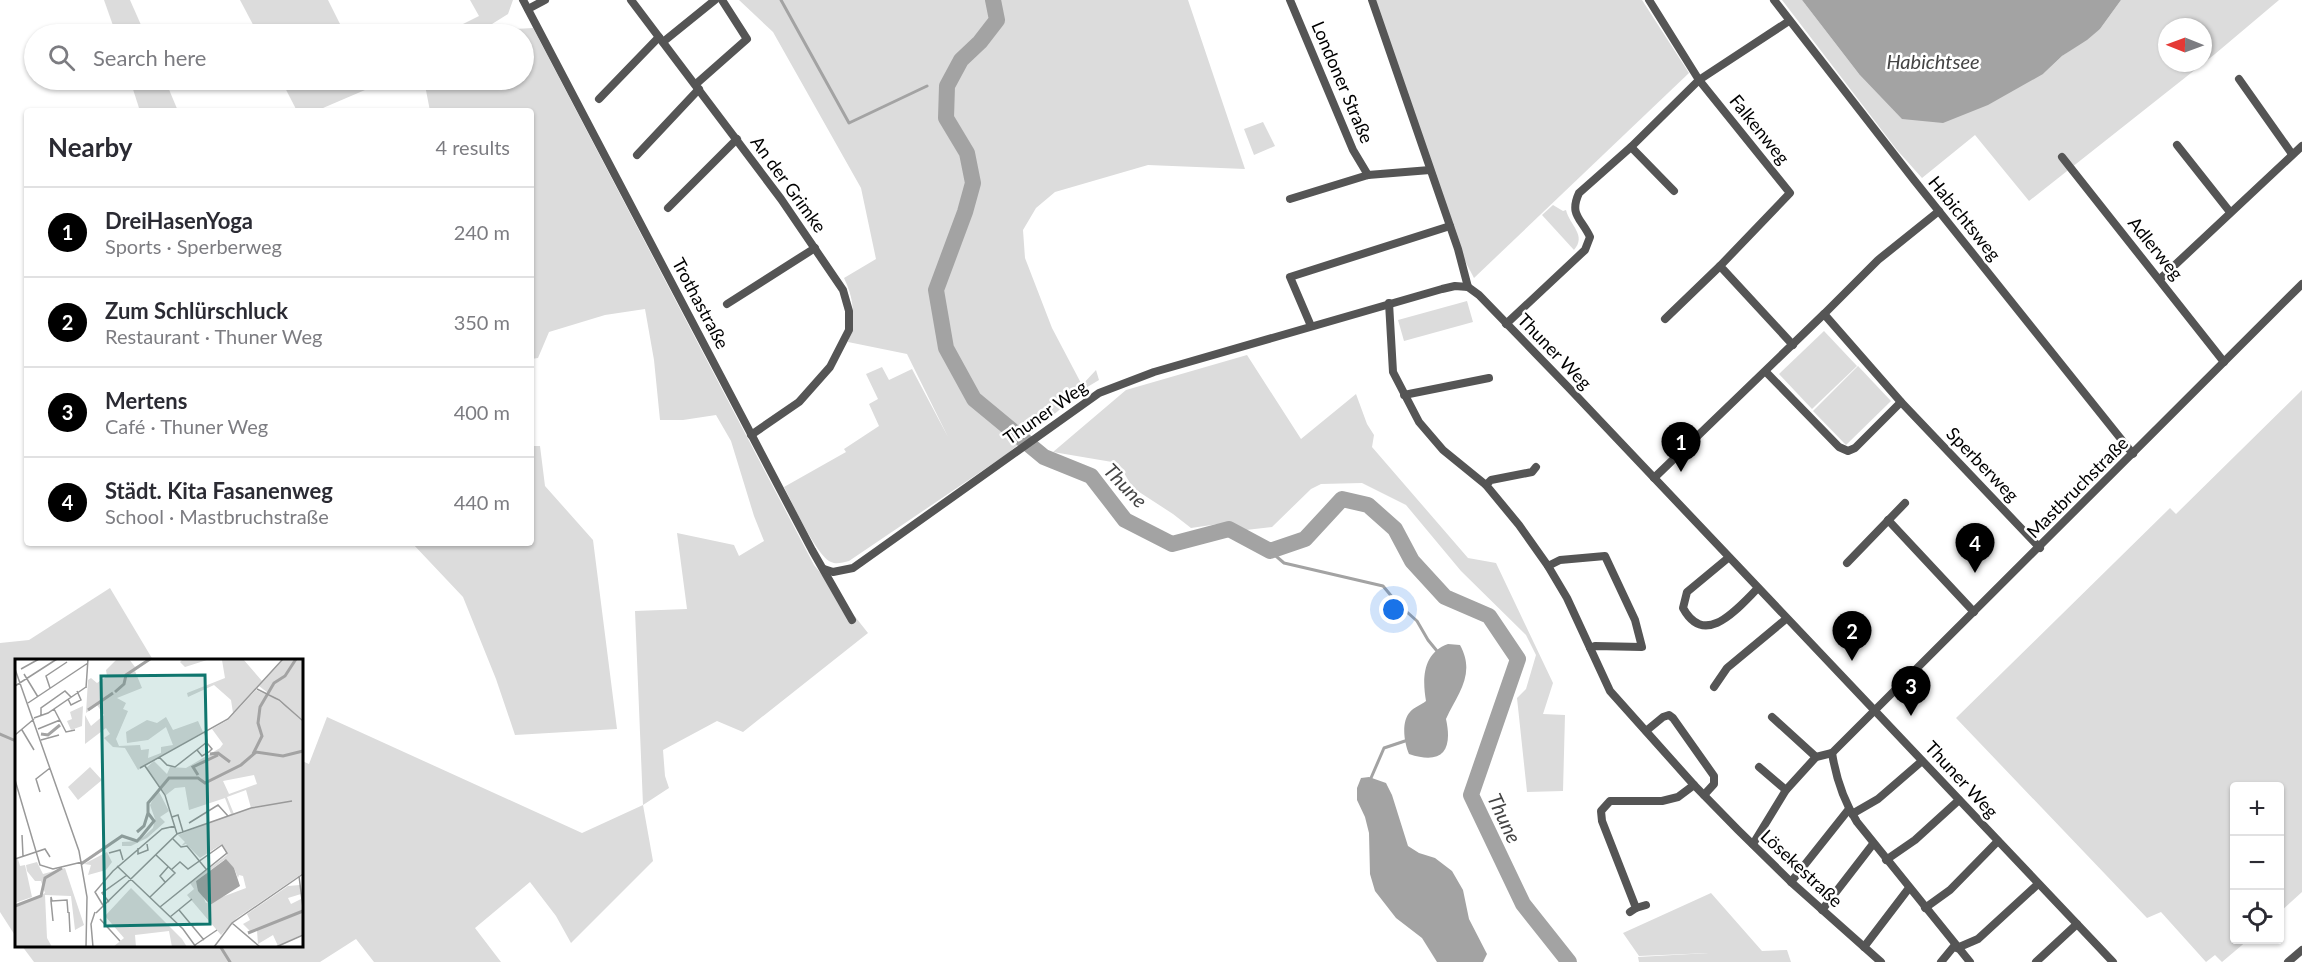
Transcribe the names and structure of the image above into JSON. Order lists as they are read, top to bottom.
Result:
{
  "streets": {
    "street": [
      "Londoner Straße",
      "Falkenweg",
      "An der Grimke",
      "Habichtsweg",
      "Adlerweg",
      "Trothastraße",
      "Thuner Weg",
      "Sperberweg",
      "Mastbruchstraße",
      "Lösekestraße"
    ]
  },
  "crossings": [
    ["An der Grimke", "Trothastraße"],
    ["Habichtsweg", "Mastbruchstraße"],
    ["Adlerweg", "Mastbruchstraße"],
    ["Trothastraße", "Thuner Weg"],
    ["Thuner Weg", "Mastbruchstraße"],
    ["Thuner Weg", "Lösekestraße"],
    ["Sperberweg", "Mastbruchstraße"]
  ],
  "water": ["Habichtsee", "Thune"],
  "north": "left",
  "page": {
    "search": "Search here",
    "heading": ["Nearby", "4 results"],
    "list": [
      {
        "mark": "1",
        "name": "DreiHasenYoga",
        "note": "Sports · Sperberweg",
        "value": "240 m"
      },
      {
        "mark": "2",
        "name": "Zum Schlürschluck",
        "note": "Restaurant · Thuner Weg",
        "value": "350 m"
      },
      {
        "mark": "3",
        "name": "Mertens",
        "note": "Café · Thuner Weg",
        "value": "400 m"
      },
      {
        "mark": "4",
        "name": "Städt. Kita Fasanenweg",
        "note": "School · Mastbruchstraße",
        "value": "440 m"
      }
    ],
    "pins": [
      "1",
      "4",
      "2",
      "3"
    ],
    "map_buttons": ["+", "−"]
  }
}
